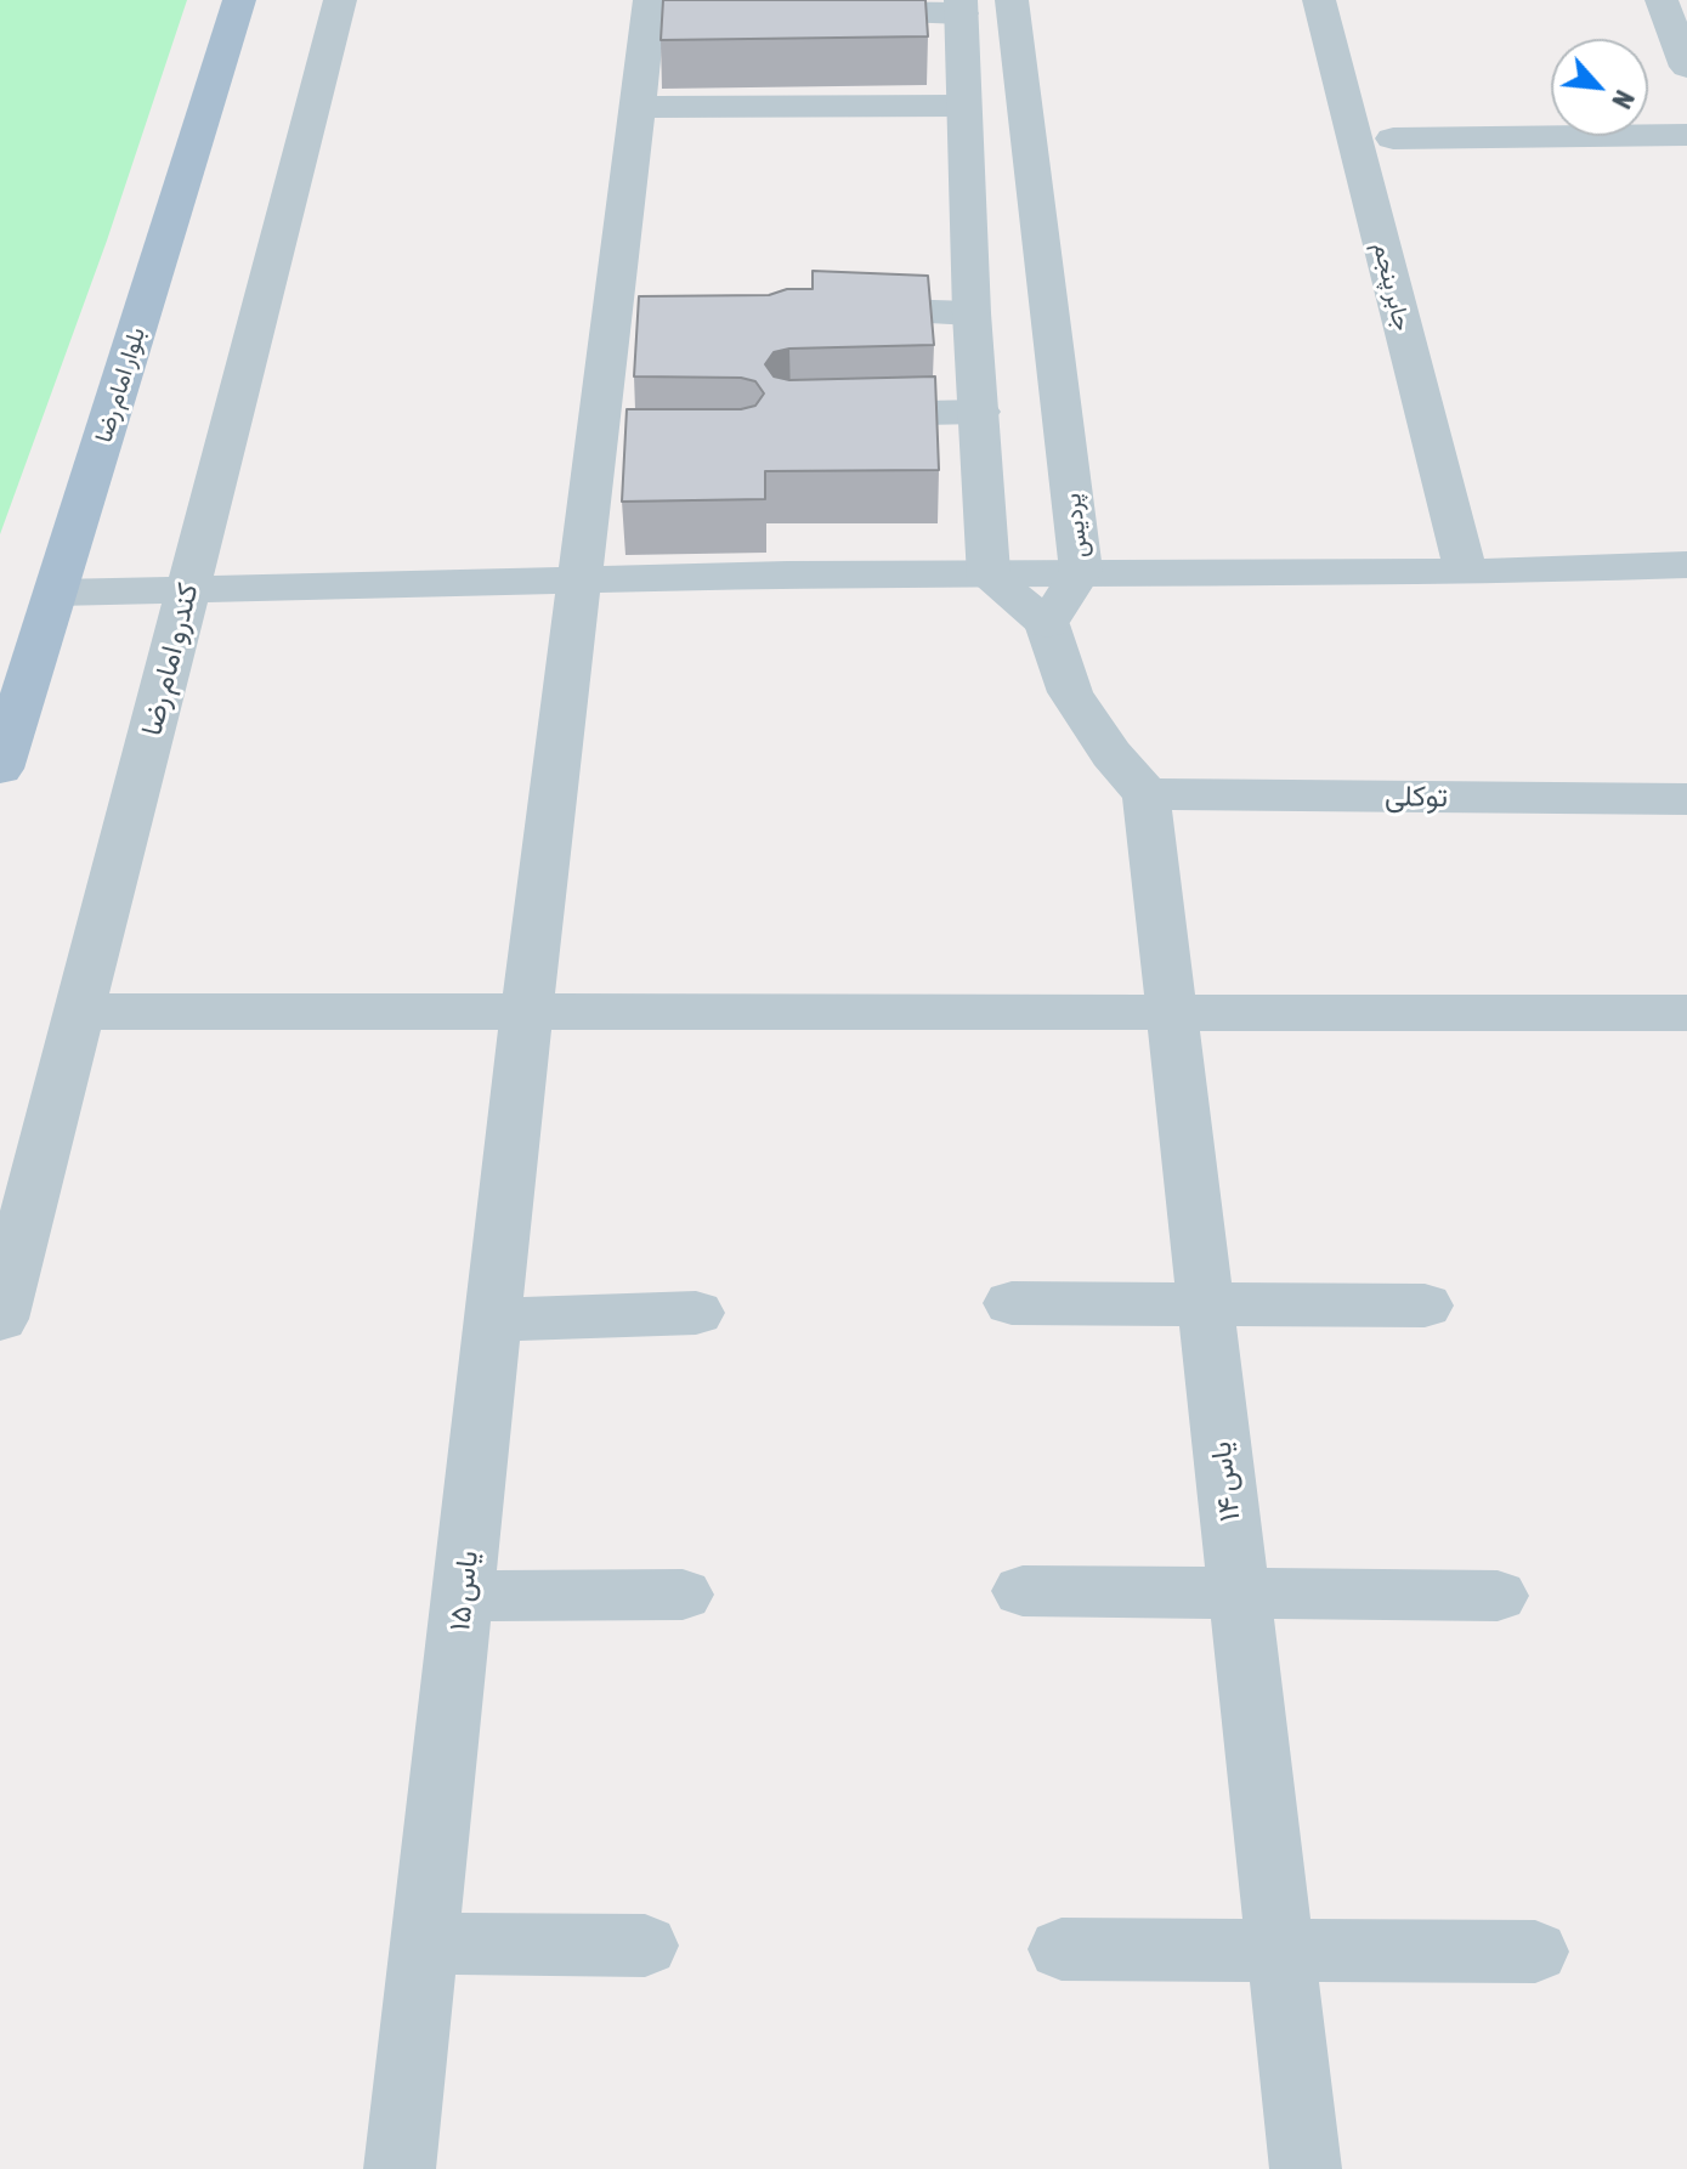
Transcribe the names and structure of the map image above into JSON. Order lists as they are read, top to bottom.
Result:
{
  "streets": {
    "main road": ["بلوار امام رضا"],
    "street": [
      "جابر پنجم",
      "پردیس",
      "کندرو امام رضا",
      "توکلی",
      "یاس ۱۴",
      "یاس ۱۵"
    ]
  },
  "crossings": [
    ["توکلی", "یاس ۱۴"]
  ],
  "north": "bottom right"
}
